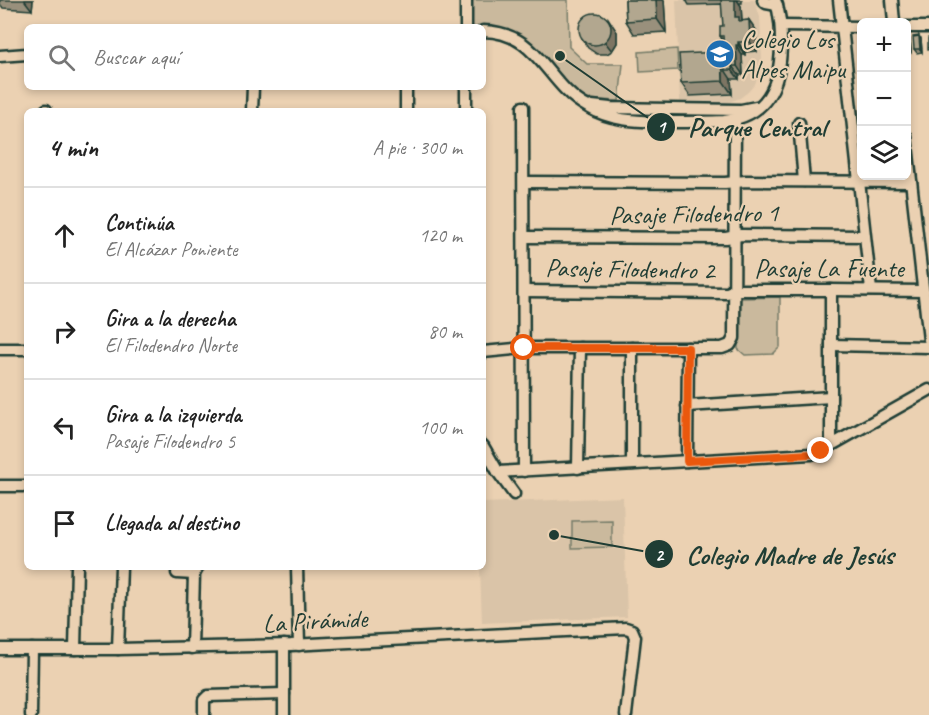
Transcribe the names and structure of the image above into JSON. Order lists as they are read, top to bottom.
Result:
{
  "streets": {
    "street": [
      "Pasaje Filodendro 1",
      "Pasaje La Fuente",
      "Pasaje Filodendro 2",
      "La Pirámide"
    ]
  },
  "crossings": [
    ["Pasaje La Fuente", "Pasaje Filodendro 2"]
  ],
  "places": {
    "school or university": ["Colegio Los Alpes Maipu"],
    "other": ["Parque Central", "Colegio Madre de Jesús"]
  },
  "page": {
    "map_buttons": ["+", "−"],
    "search": "Buscar aquí",
    "heading": ["4 min", "A pie · 300 m"],
    "list": [
      ["Continúa", "El Alcázar Poniente", "120 m"],
      ["Gira a la derecha", "El Filodendro Norte", "80 m"],
      ["Gira a la izquierda", "Pasaje Filodendro 5", "100 m"],
      "Llegada al destino"
    ]
  }
}
